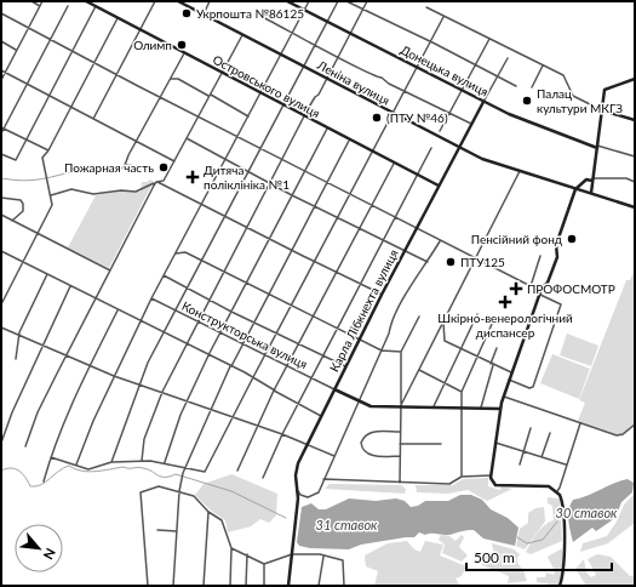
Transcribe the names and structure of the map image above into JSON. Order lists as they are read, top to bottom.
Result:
{
  "streets": {
    "street": [
      "Донецька вулиця",
      "Леніна вулиця",
      "Островського вулиця",
      "Карла Лібкнехта вулиця",
      "Конструкторська вулиця"
    ]
  },
  "crossings": [
    ["Донецька вулиця", "Карла Лібкнехта вулиця"],
    ["Леніна вулиця", "Карла Лібкнехта вулиця"],
    ["Островського вулиця", "Карла Лібкнехта вулиця"],
    ["Карла Лібкнехта вулиця", "Конструкторська вулиця"]
  ],
  "water": ["30 ставок", "31 ставок"],
  "places": {
    "other": [
      "Укрпошта №86125",
      "Олимп",
      "Палац культури МКГЗ",
      "(ПТУ №46)",
      "Пожарная часть",
      "Пенсійний фонд",
      "ПТУ125"
    ],
    "health": ["Дитяча поліклініка №1", "ПРОФОСМОТР", "Шкірно-венерологічний диспансер"]
  },
  "scale_bar": "500 m",
  "north": "bottom right"
}
